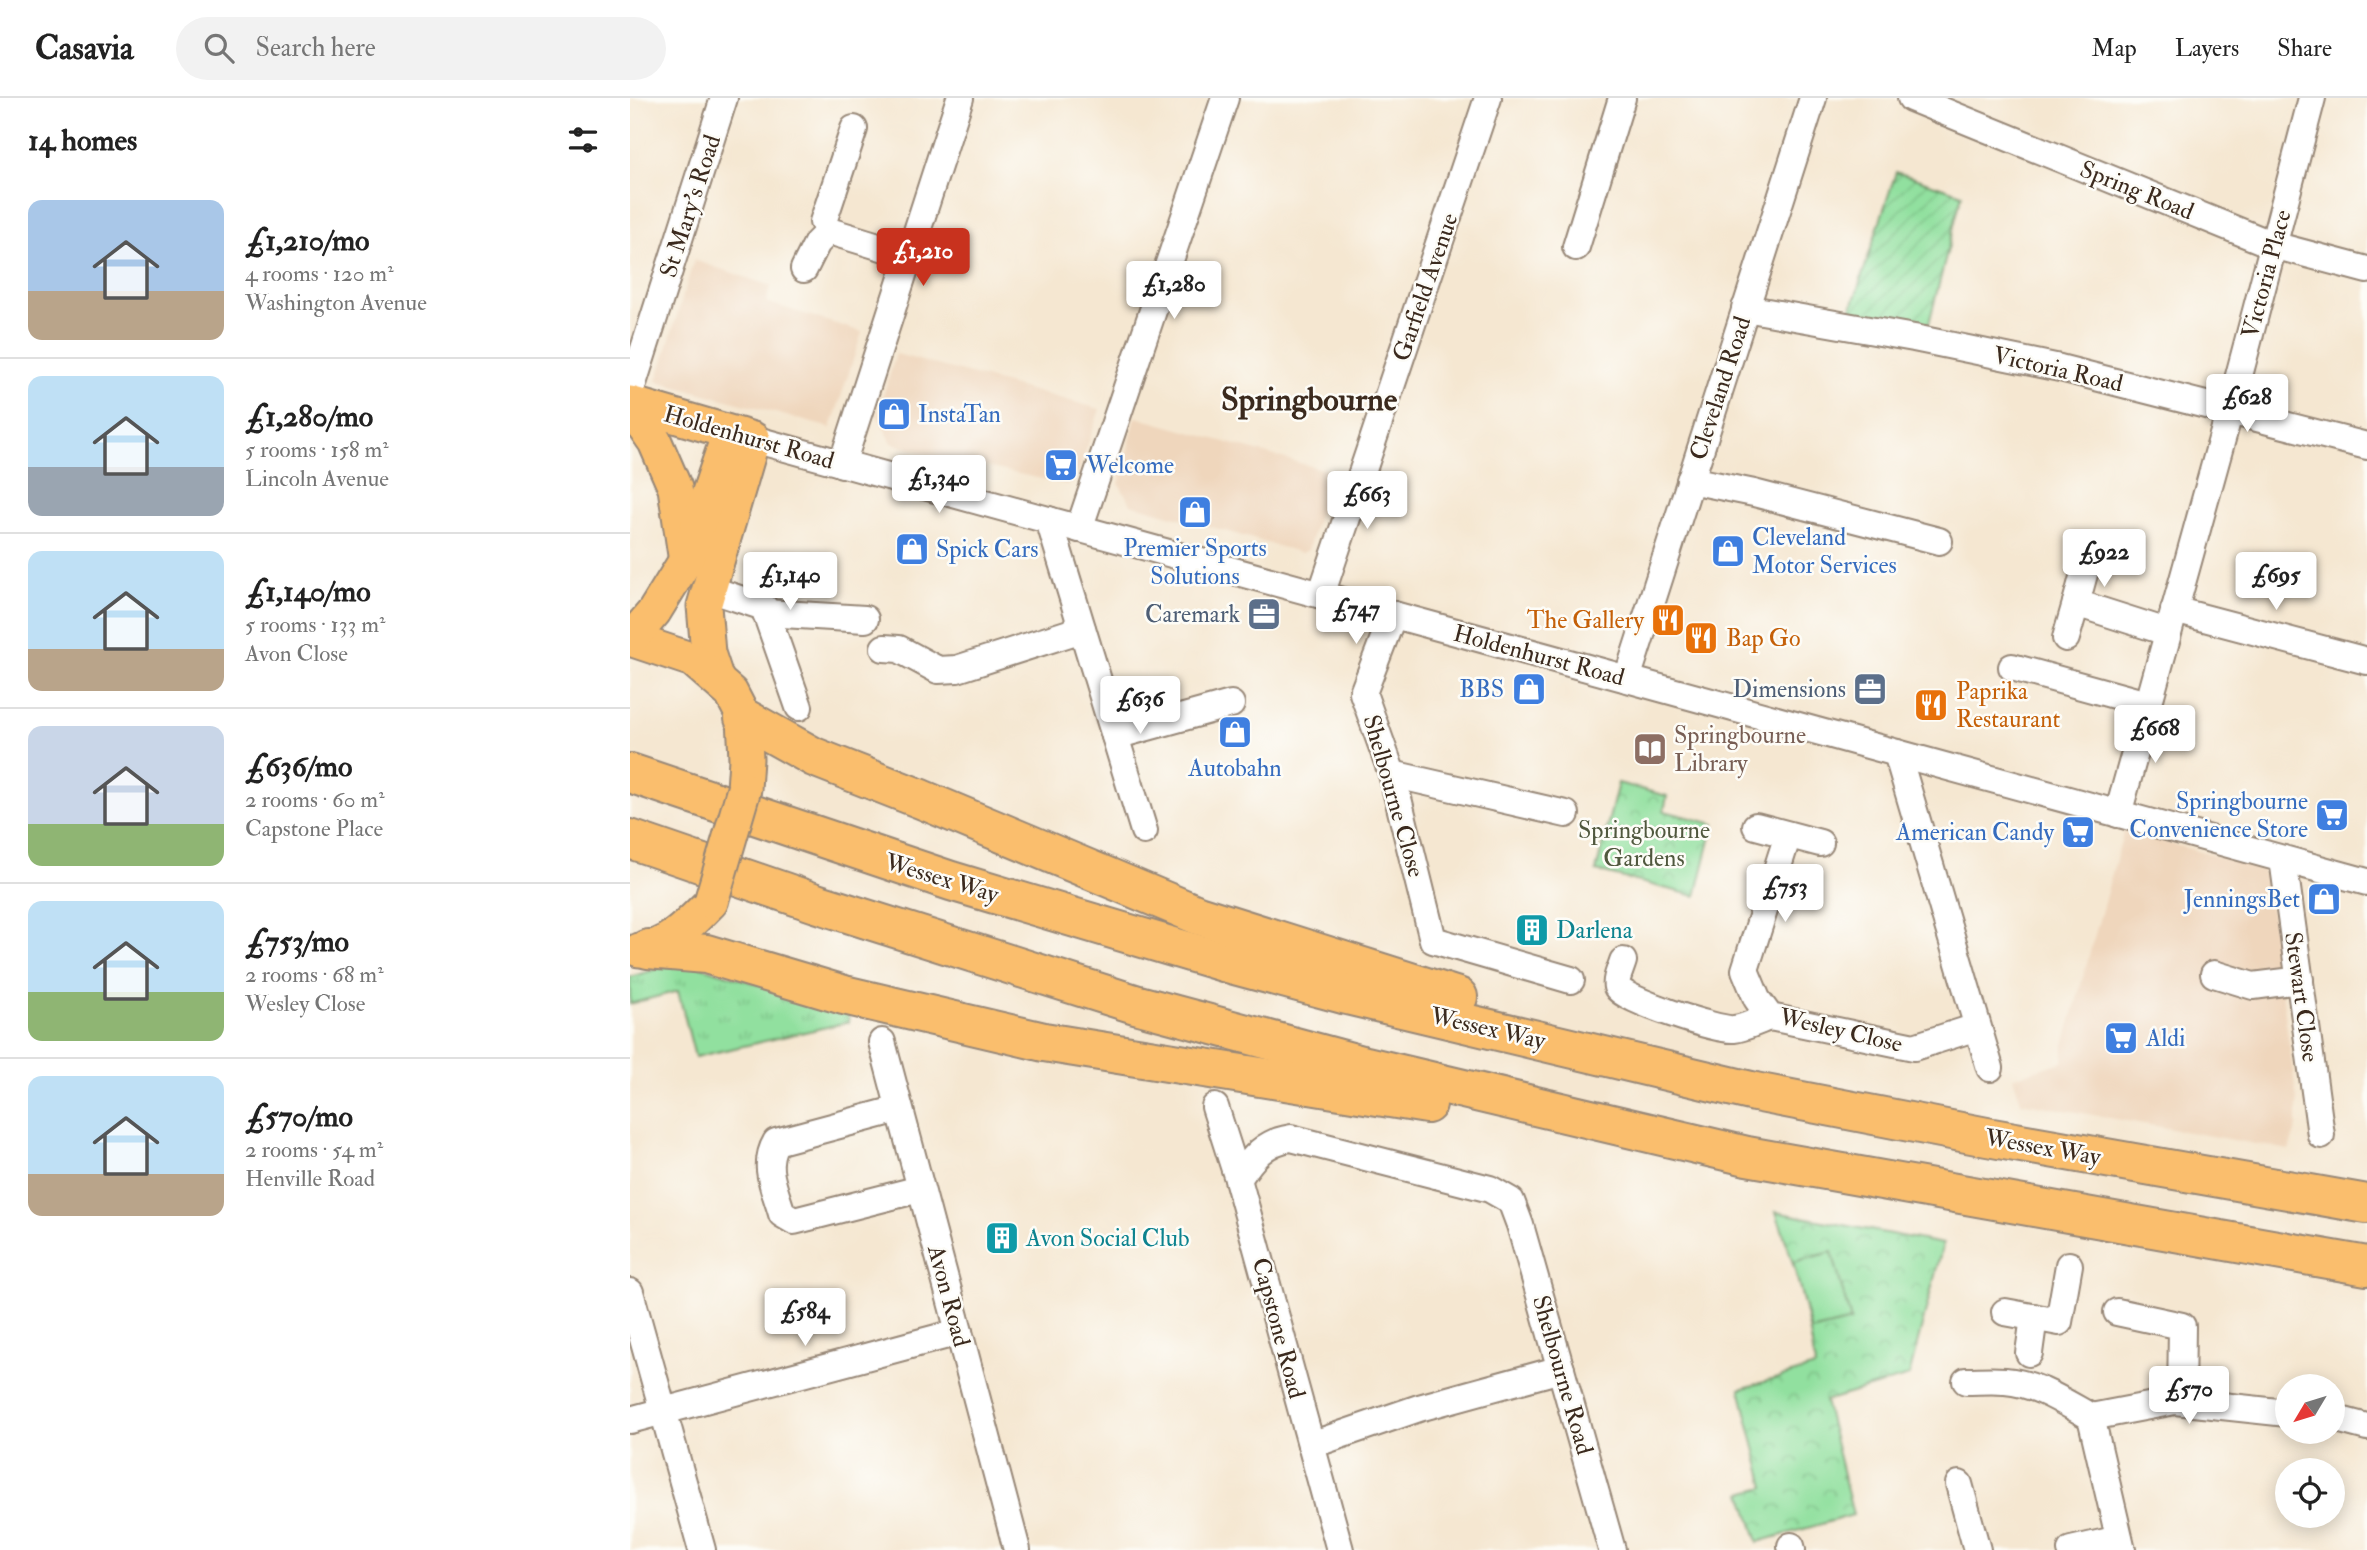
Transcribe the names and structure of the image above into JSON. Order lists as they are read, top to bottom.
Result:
{
  "streets": {
    "highway": ["Wessex Way"],
    "main road": ["Holdenhurst Road"],
    "street": [
      "Spring Road",
      "St Mary's Road",
      "Victoria Place",
      "Garfield Avenue",
      "Victoria Road",
      "Cleveland Road",
      "Shelbourne Close",
      "Stewart Close",
      "Wesley Close",
      "Avon Road",
      "Capstone Road",
      "Shelbourne Road"
    ]
  },
  "crossings": [
    ["Spring Road", "Victoria Place"],
    ["Victoria Place", "Victoria Road"],
    ["Victoria Place", "Holdenhurst Road"],
    ["Garfield Avenue", "Holdenhurst Road"],
    ["Victoria Road", "Cleveland Road"],
    ["Cleveland Road", "Holdenhurst Road"],
    ["Holdenhurst Road", "Shelbourne Close"],
    ["Holdenhurst Road", "Stewart Close"],
    ["Capstone Road", "Shelbourne Road"]
  ],
  "districts": ["Springbourne"],
  "parks": ["Springbourne Gardens"],
  "places": {
    "shop": [
      "InstaTan",
      "Premier Sports Solutions",
      "Spick Cars",
      "Cleveland Motor Services",
      "BBS",
      "Autobahn",
      "JenningsBet"
    ],
    "supermarket": [
      "Welcome",
      "Springbourne Convenience Store",
      "American Candy",
      "Aldi"
    ],
    "office": ["Caremark", "Dimensions"],
    "restaurant": ["The Gallery", "Bap Go", "Paprika Restaurant"],
    "library": ["Springbourne Library"],
    "building": ["Darlena", "Avon Social Club"]
  },
  "north": "bottom left",
  "page": {
    "header": "Casavia",
    "search": "Search here",
    "nav": ["Map", "Layers", "Share"],
    "heading": "14 homes",
    "list": [
      {
        "name": "£1,210/mo",
        "note": "4 rooms · 120 m² · Washington Avenue"
      },
      {
        "name": "£1,280/mo",
        "note": "5 rooms · 158 m² · Lincoln Avenue"
      },
      {
        "name": "£1,140/mo",
        "note": "5 rooms · 133 m² · Avon Close"
      },
      {
        "name": "£636/mo",
        "note": "2 rooms · 60 m² · Capstone Place"
      },
      {
        "name": "£753/mo",
        "note": "2 rooms · 68 m² · Wesley Close"
      },
      {
        "name": "£570/mo",
        "note": "2 rooms · 54 m² · Henville Road"
      }
    ],
    "price": [
      "£1,210",
      "£1,280",
      "£628",
      "£1,340",
      "£663",
      "£922",
      "£1,140",
      "£695",
      "£747",
      "£636",
      "£668",
      "£753",
      "£584",
      "£570"
    ]
  }
}
